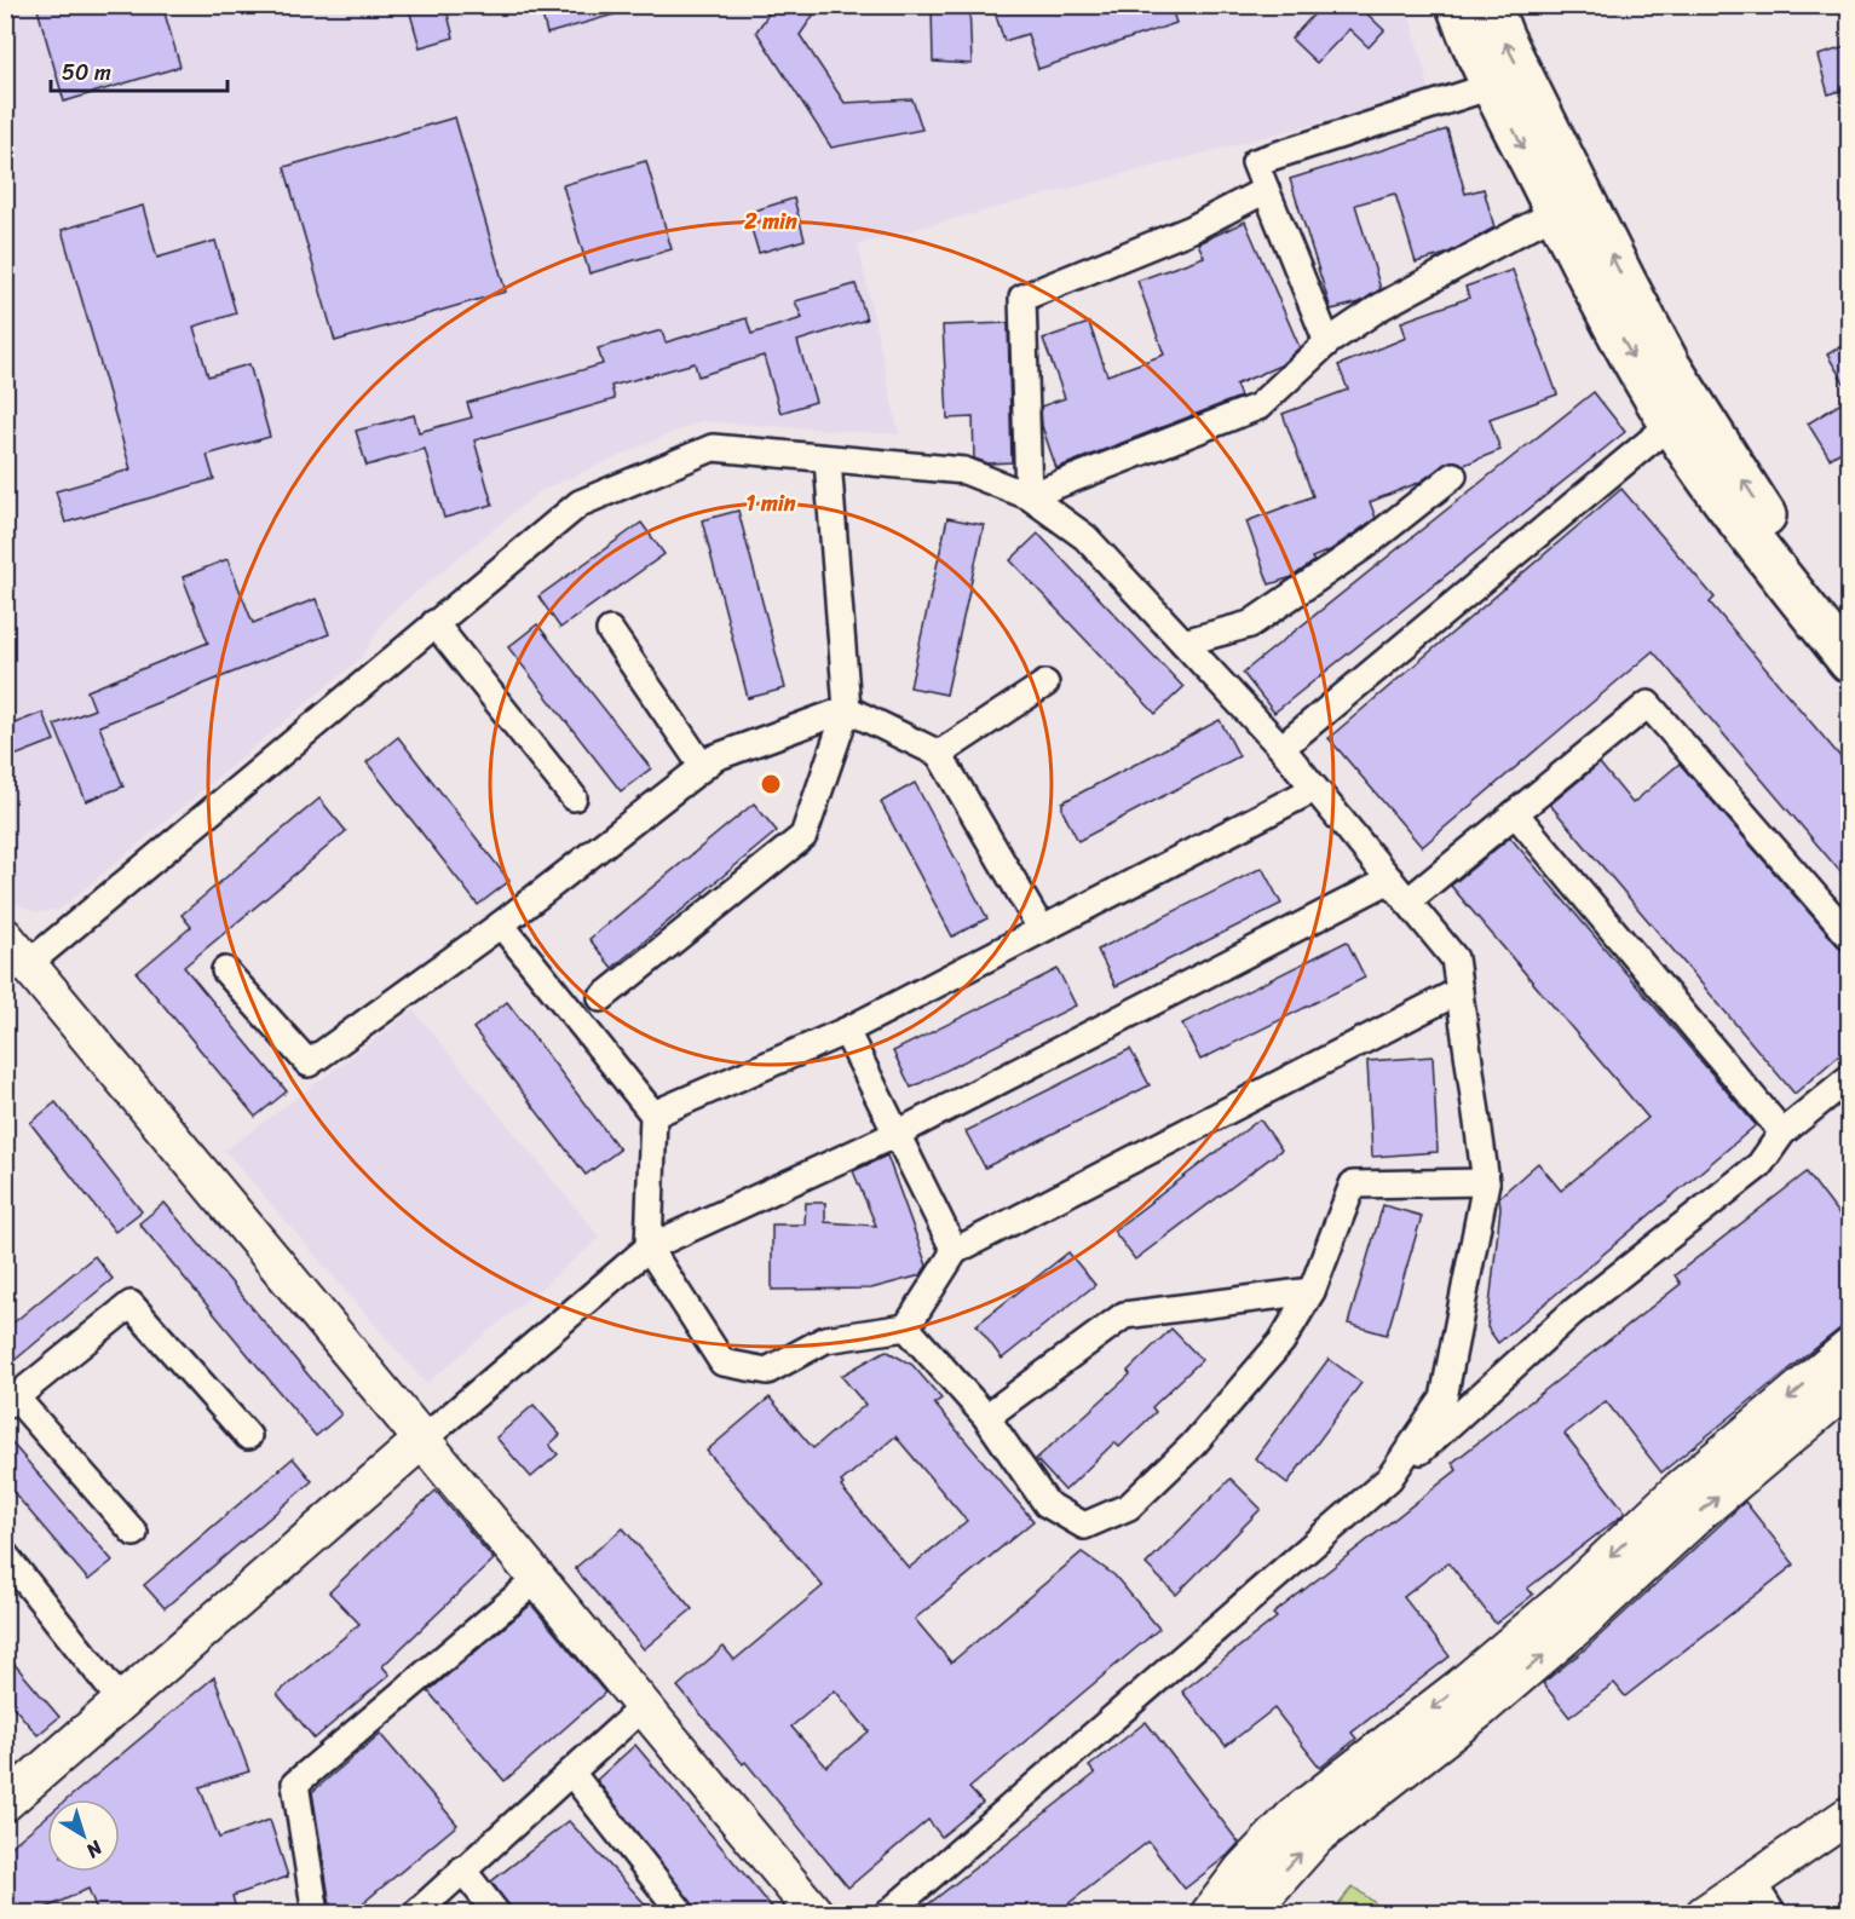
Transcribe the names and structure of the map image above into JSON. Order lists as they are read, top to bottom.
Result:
{
  "scale_bar": "50 m",
  "north": "bottom right",
  "rings": ["2 min", "1 min"]
}
